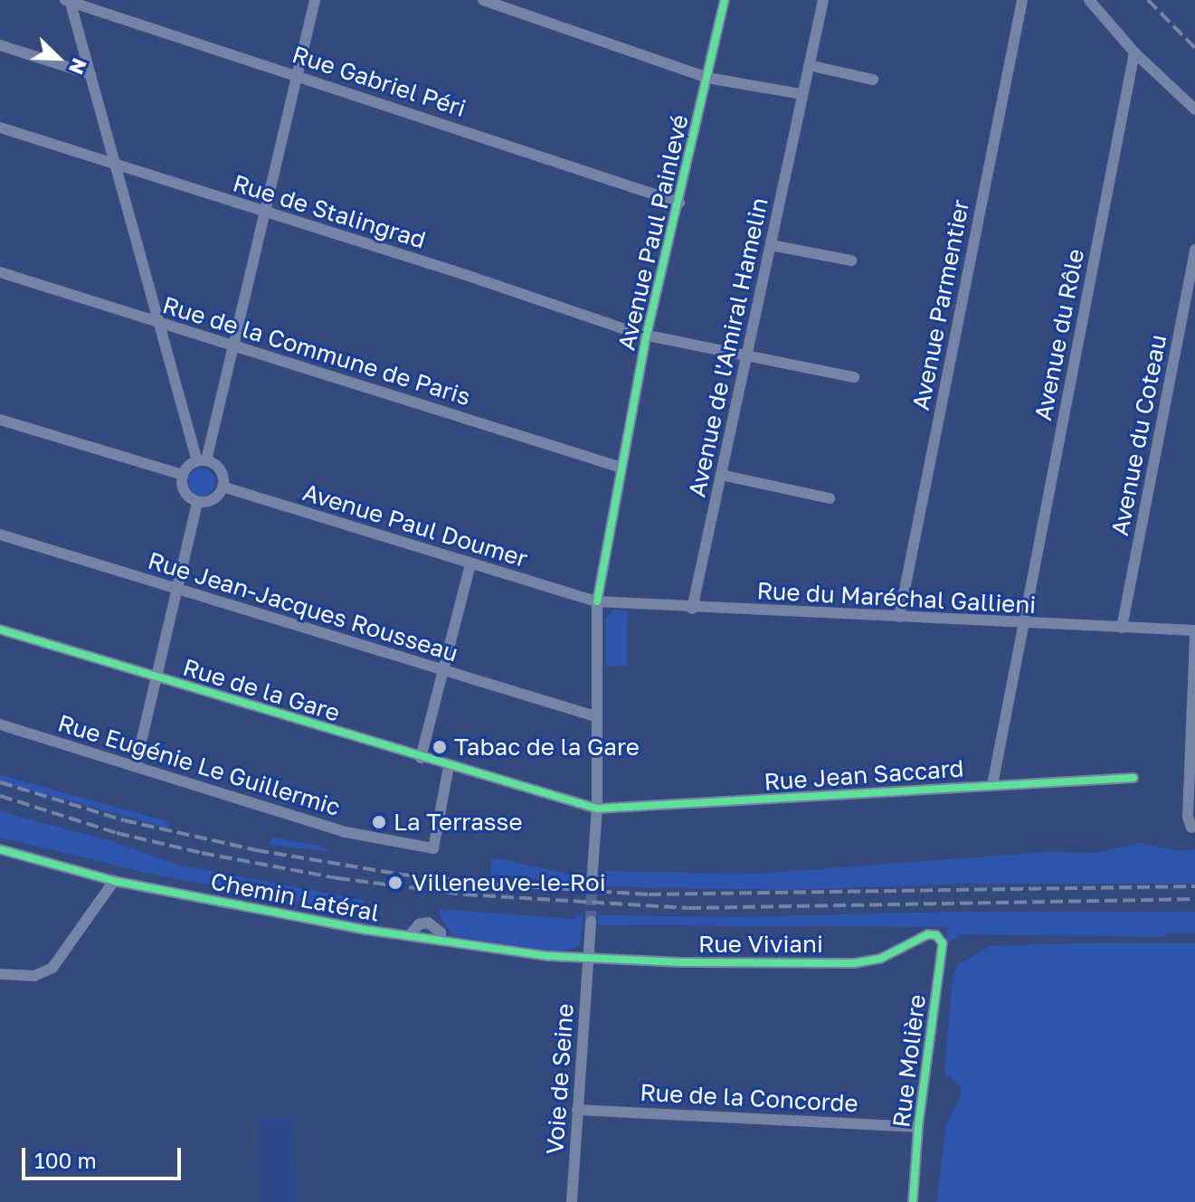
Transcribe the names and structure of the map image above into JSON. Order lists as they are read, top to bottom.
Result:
{
  "streets": {
    "street": [
      "Rue Gabriel Péri",
      "Rue de Stalingrad",
      "Avenue Paul Painlevé",
      "Avenue Parmentier",
      "Avenue du Rôle",
      "Avenue de l'Amiral Hamelin",
      "Rue de la Commune de Paris",
      "Avenue du Coteau",
      "Avenue Paul Doumer",
      "Rue du Maréchal Gallieni",
      "Rue Jean-Jacques Rousseau",
      "Rue de la Gare",
      "Rue Eugénie Le Guillermic",
      "Rue Jean Saccard",
      "Chemin Latéral",
      "Rue Viviani",
      "Rue Molière",
      "Voie de Seine",
      "Rue de la Concorde"
    ]
  },
  "crossings": [
    ["Rue Gabriel Péri", "Avenue Paul Painlevé"],
    ["Rue de Stalingrad", "Avenue Paul Painlevé"],
    ["Rue de Stalingrad", "Avenue de l'Amiral Hamelin"],
    ["Avenue Paul Painlevé", "Rue de la Commune de Paris"],
    ["Avenue Paul Painlevé", "Avenue Paul Doumer"],
    ["Avenue Paul Painlevé", "Rue du Maréchal Gallieni"],
    ["Avenue Paul Painlevé", "Rue Jean-Jacques Rousseau"],
    ["Avenue Paul Painlevé", "Rue de la Gare"],
    ["Avenue Paul Painlevé", "Rue Jean Saccard"],
    ["Avenue Parmentier", "Rue du Maréchal Gallieni"],
    ["Avenue du Rôle", "Rue du Maréchal Gallieni"],
    ["Avenue du Rôle", "Rue Jean Saccard"],
    ["Avenue de l'Amiral Hamelin", "Rue du Maréchal Gallieni"],
    ["Avenue du Coteau", "Rue du Maréchal Gallieni"],
    ["Avenue Paul Doumer", "Rue du Maréchal Gallieni"],
    ["Rue de la Gare", "Rue Eugénie Le Guillermic"],
    ["Rue de la Gare", "Rue Jean Saccard"],
    ["Chemin Latéral", "Rue Viviani"],
    ["Chemin Latéral", "Voie de Seine"],
    ["Rue Viviani", "Rue Molière"],
    ["Rue Viviani", "Voie de Seine"],
    ["Rue Molière", "Rue de la Concorde"],
    ["Voie de Seine", "Rue de la Concorde"]
  ],
  "places": ["Tabac de la Gare", "La Terrasse", "Villeneuve-le-Roi"],
  "scale_bar": "100 m",
  "north": "bottom right"
}
